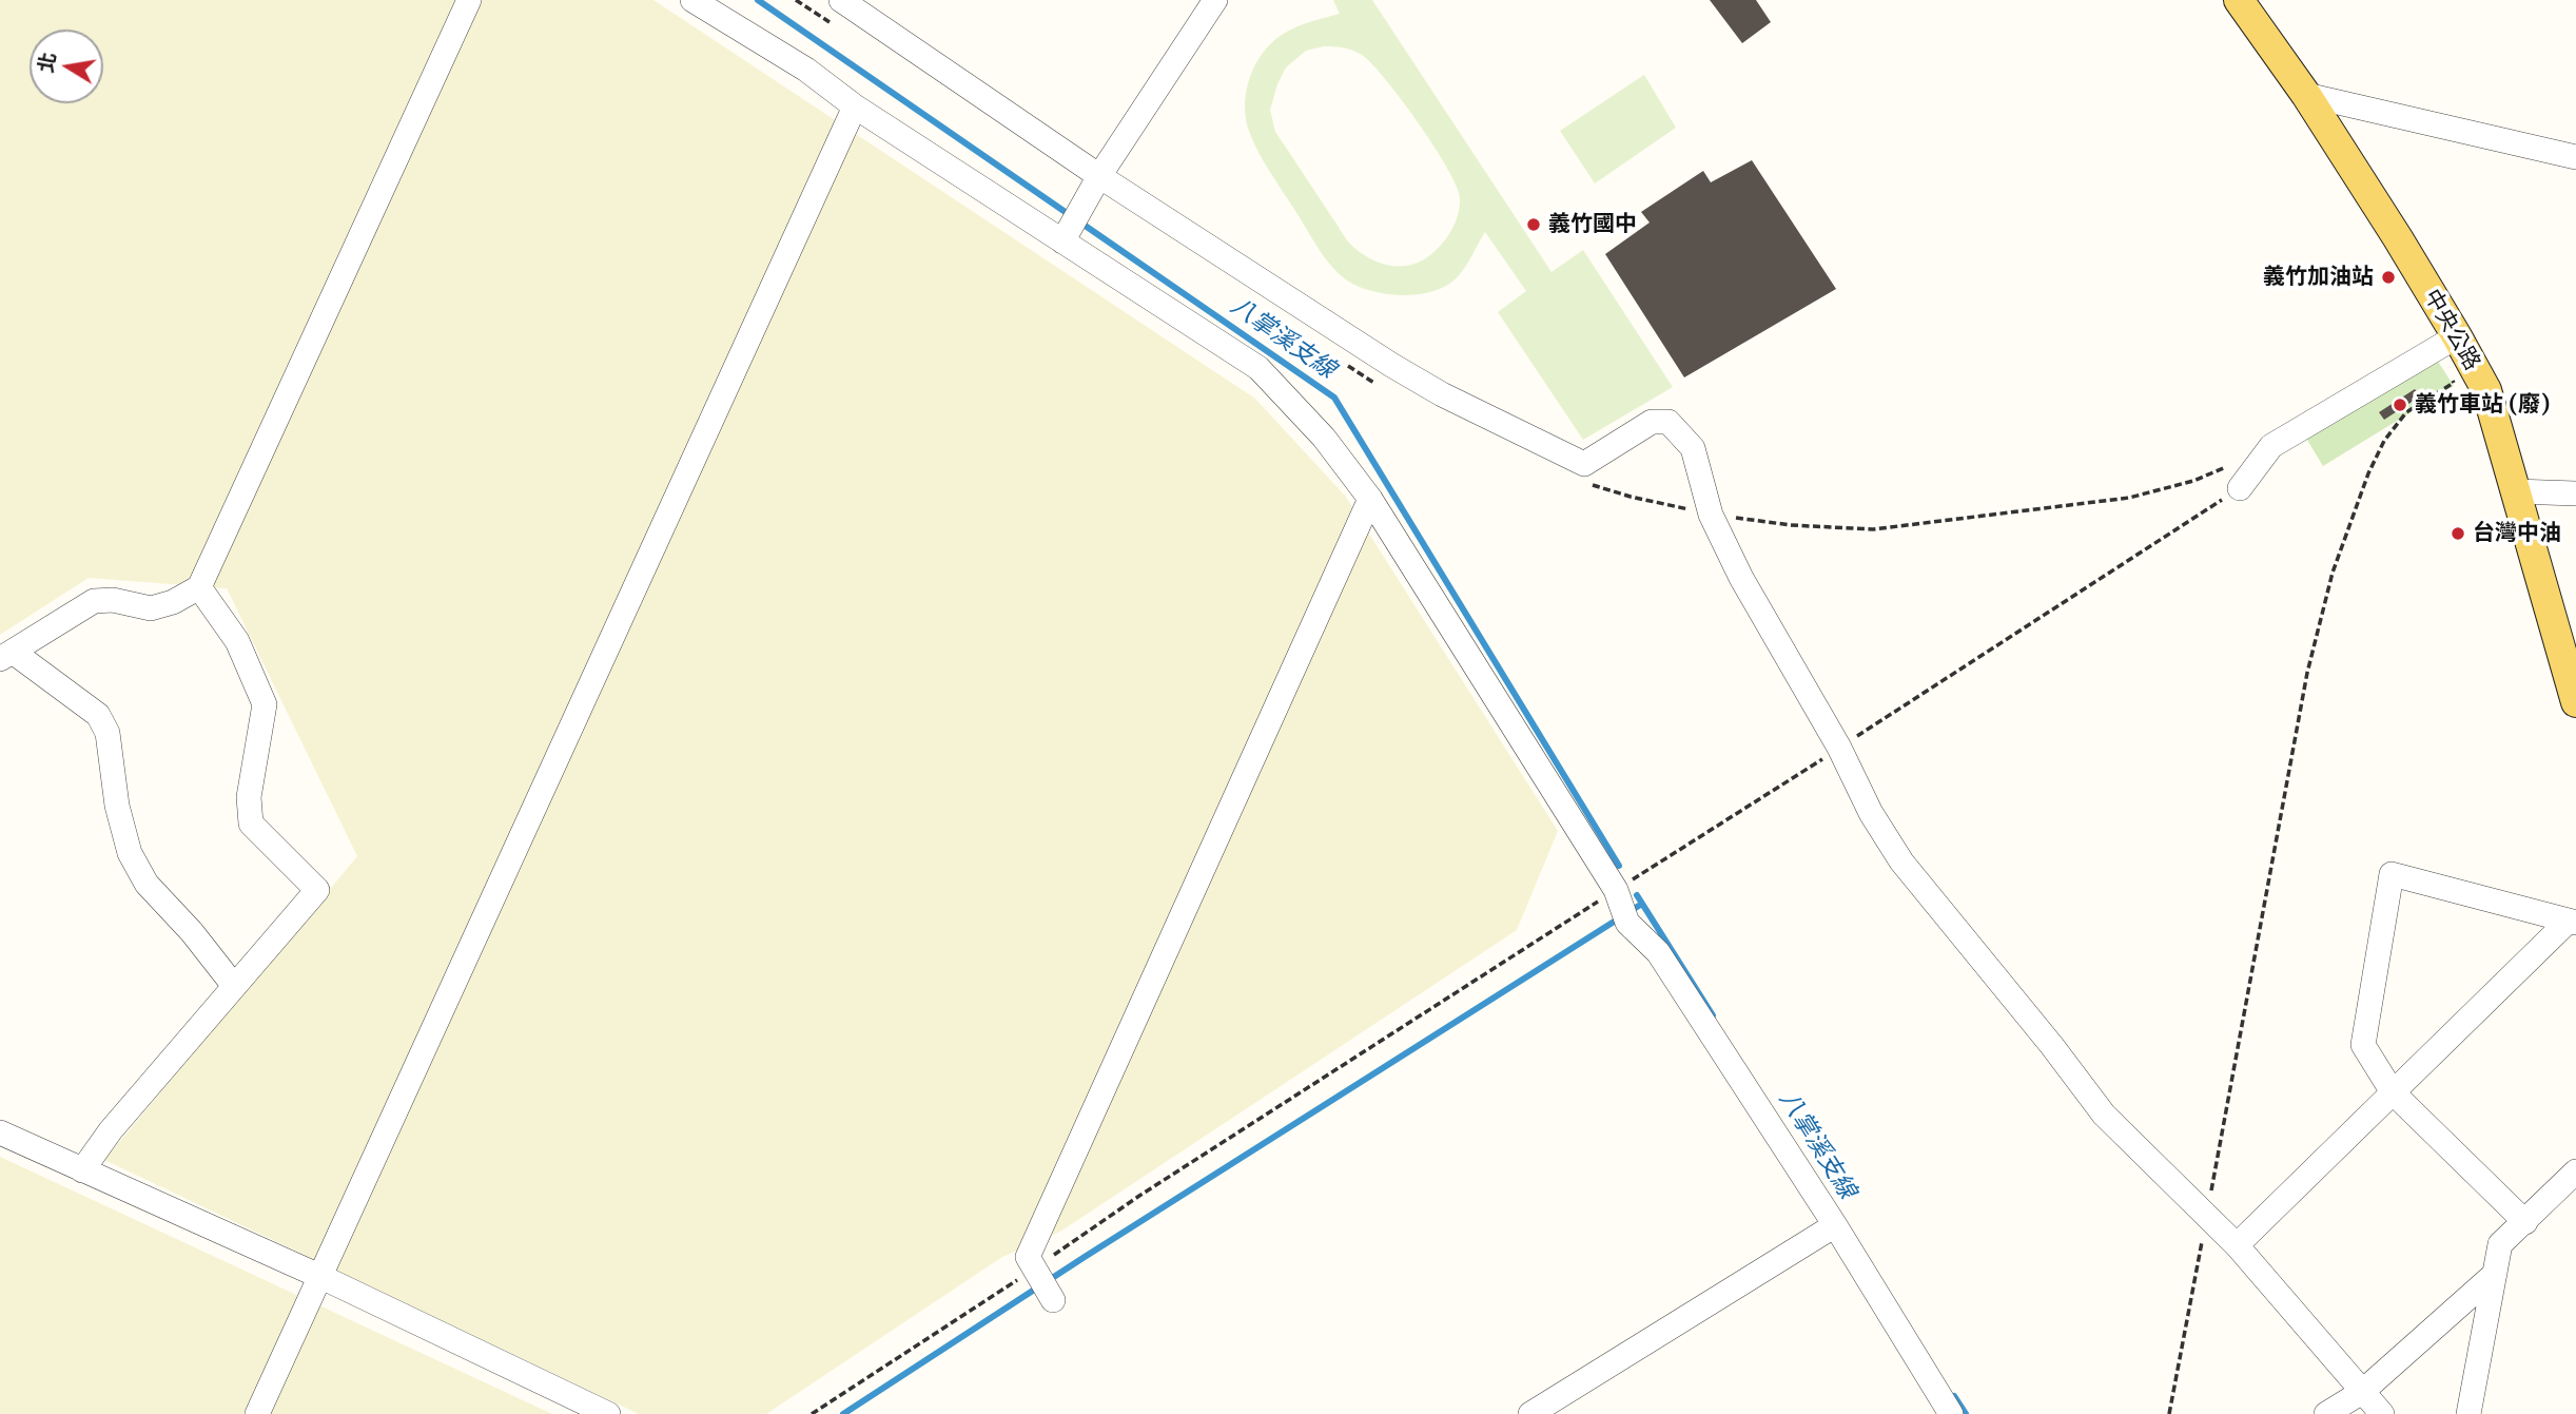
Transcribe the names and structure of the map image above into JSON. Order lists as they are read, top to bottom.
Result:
{
  "streets": {
    "main road": ["中央公路"]
  },
  "water": ["八掌溪支線"],
  "places": [
    "義竹國中",
    "義竹加油站",
    "義竹車站 (廢)",
    "台灣中油"
  ],
  "north": "left"
}
